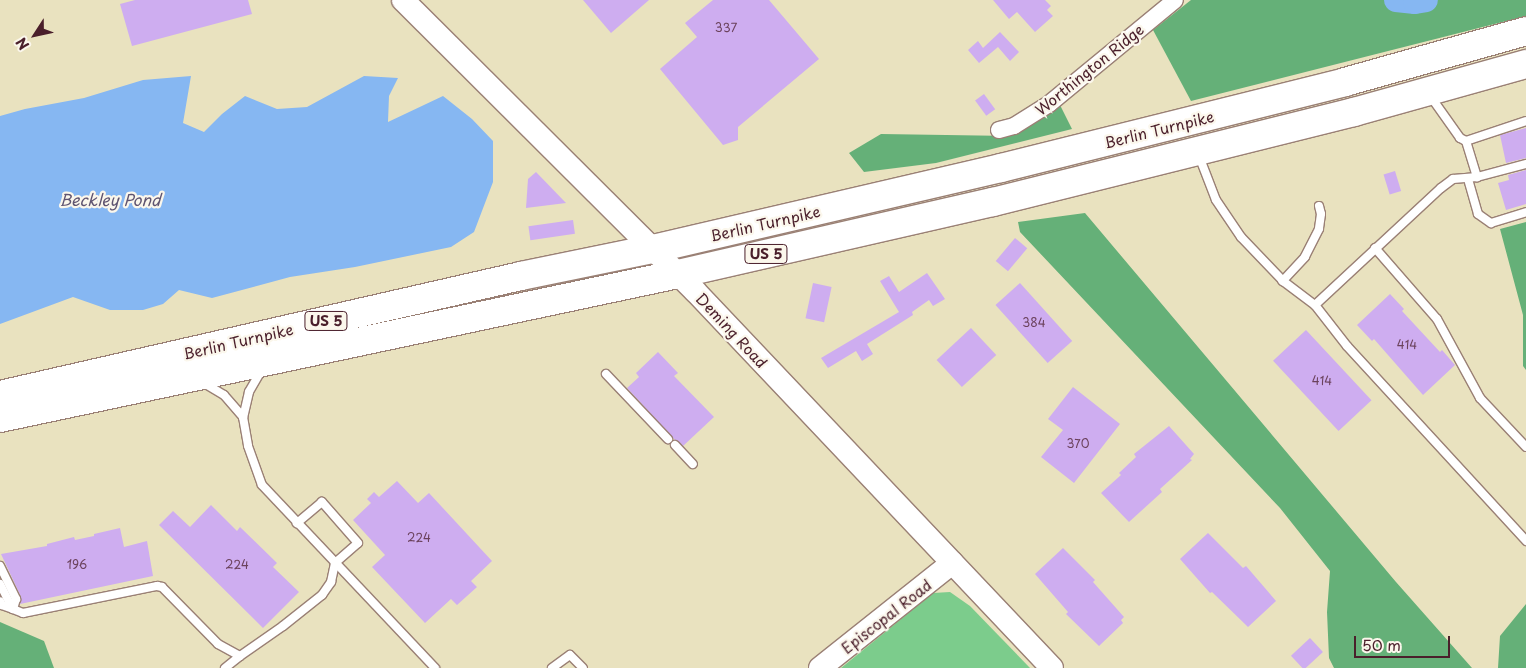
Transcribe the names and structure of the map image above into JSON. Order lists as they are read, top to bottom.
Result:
{
  "streets": {
    "highway": ["Berlin Turnpike", "US 5"],
    "street": ["Worthington Ridge", "Deming Road", "Episcopal Road"]
  },
  "crossings": [
    ["Berlin Turnpike", "Deming Road"],
    ["Deming Road", "Episcopal Road"]
  ],
  "water": ["Beckley Pond"],
  "house_numbers": [
    "337",
    "384",
    "414",
    "414",
    "370",
    "224",
    "196",
    "224"
  ],
  "scale_bar": "50 m",
  "north": "bottom left"
}
